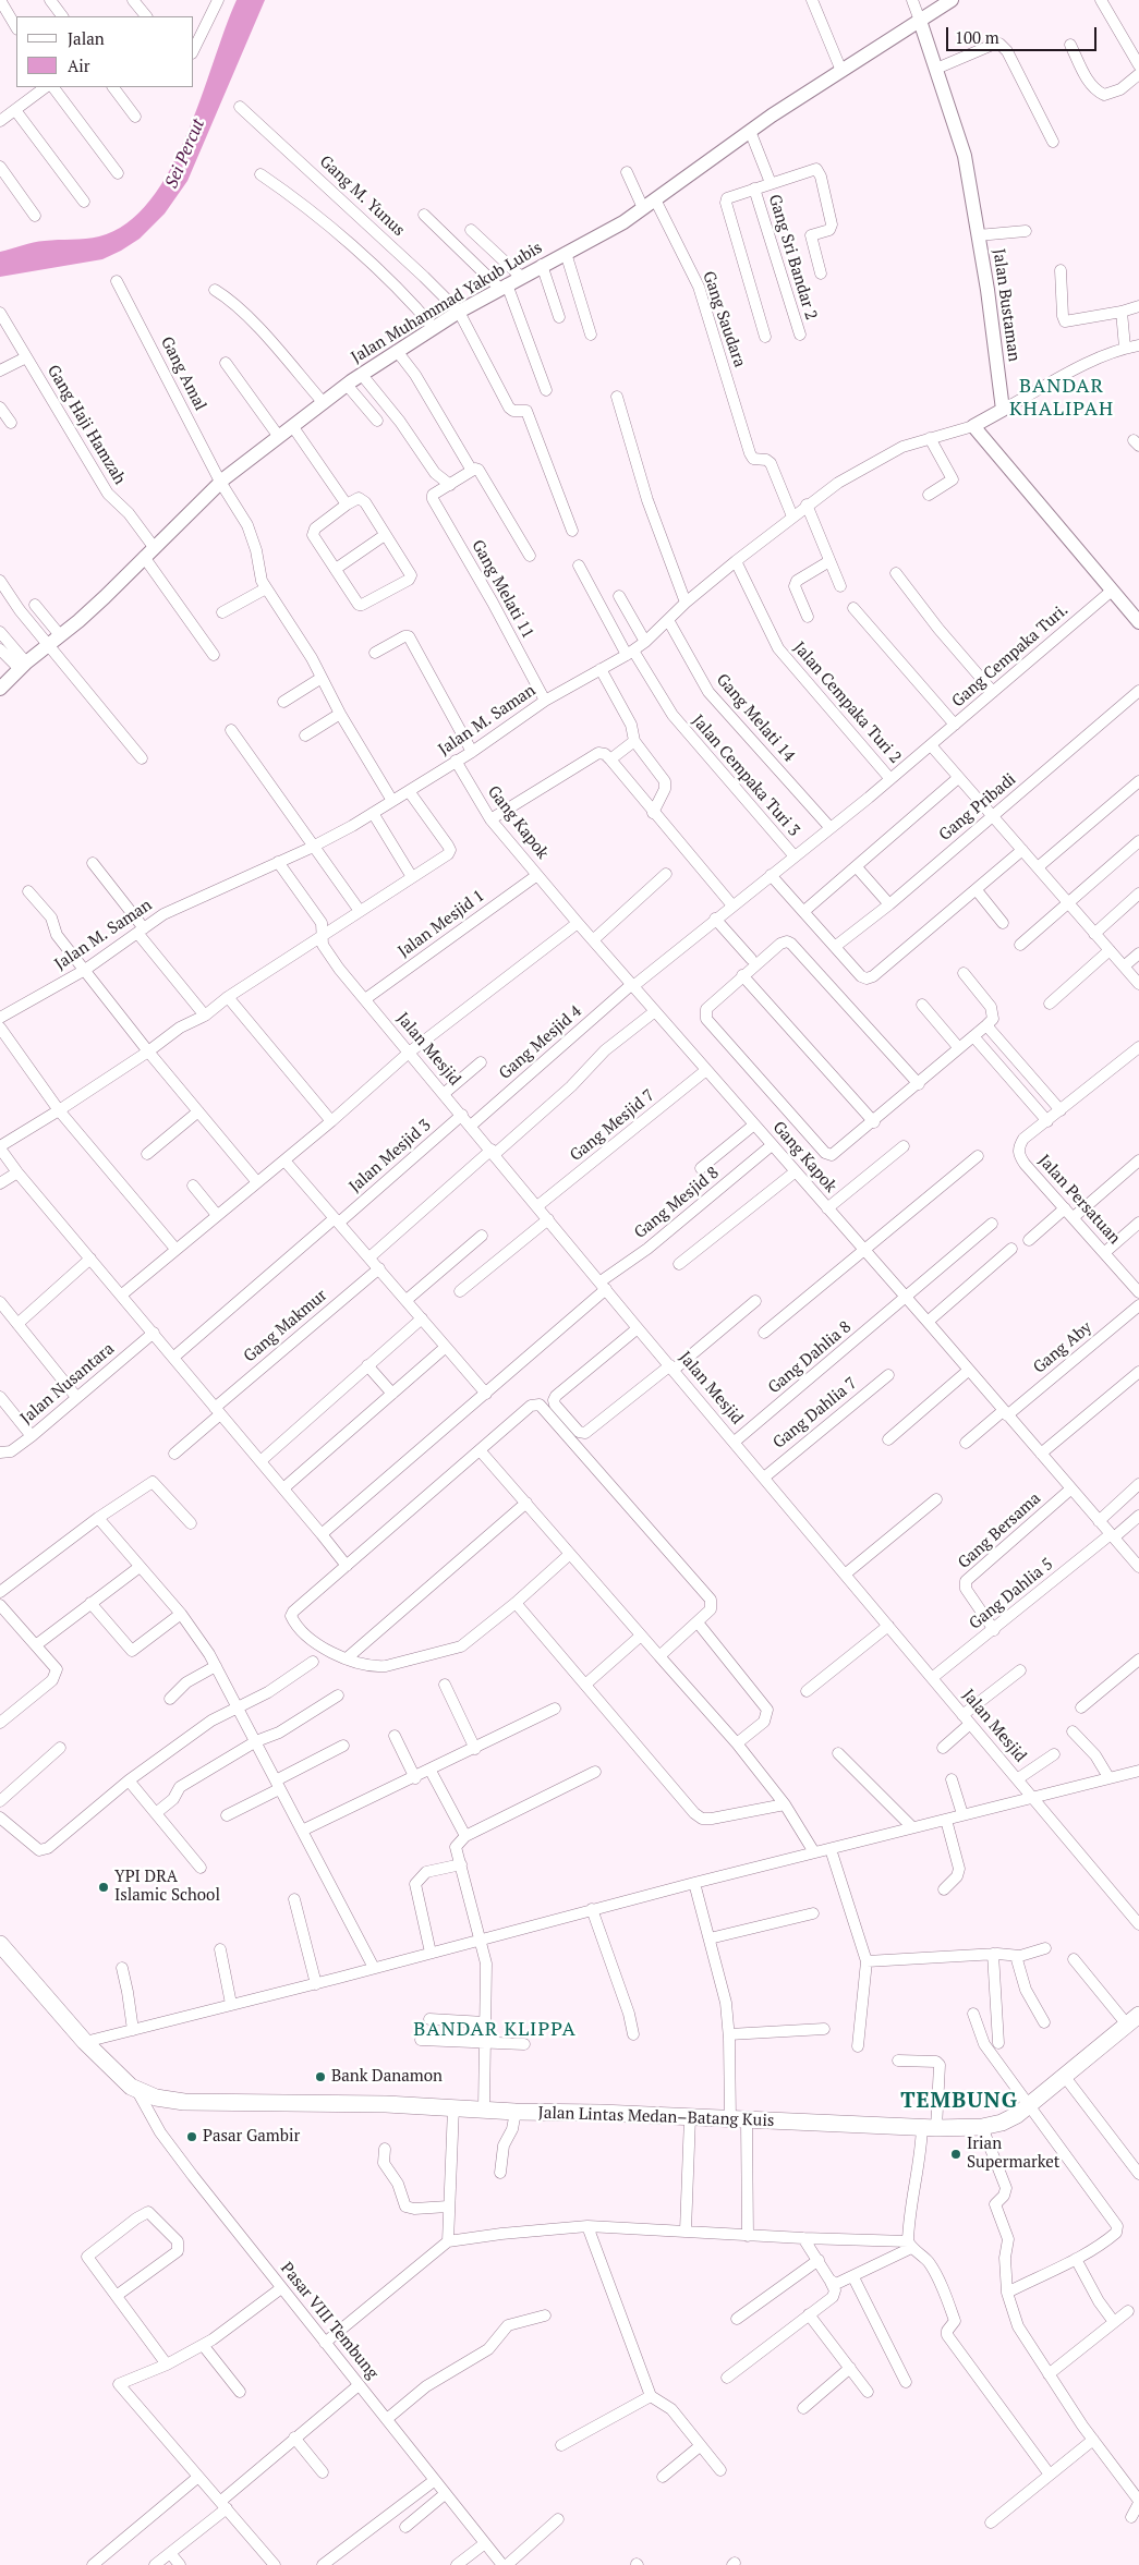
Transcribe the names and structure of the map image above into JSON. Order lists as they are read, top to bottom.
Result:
{
  "streets": {
    "highway": ["Jalan Lintas Medan–Batang Kuis"],
    "main road": ["Jalan Muhammad Yakub Lubis", "Jalan Bustaman"],
    "street": [
      "Gang M. Yunus",
      "Gang Sri Bandar 2",
      "Gang Saudara",
      "Gang Amal",
      "Gang Haji Hamzah",
      "Gang Melati 11",
      "Gang Cempaka Turi.",
      "Jalan Cempaka Turi 2",
      "Gang Melati 14",
      "Jalan M. Saman",
      "Jalan Cempaka Turi 3",
      "Gang Pribadi",
      "Gang Kapok",
      "Jalan Mesjid 1",
      "Gang Mesjid 4",
      "Jalan Mesjid",
      "Gang Mesjid 7",
      "Jalan Mesjid 3",
      "Jalan Persatuan",
      "Gang Mesjid 8",
      "Gang Makmur",
      "Gang Aby",
      "Gang Dahlia 8",
      "Jalan Nusantara",
      "Gang Dahlia 7",
      "Gang Bersama",
      "Gang Dahlia 5",
      "Pasar VIII Tembung"
    ]
  },
  "crossings": [
    ["Gang M. Yunus", "Jalan Muhammad Yakub Lubis"],
    ["Jalan Muhammad Yakub Lubis", "Jalan Bustaman"],
    ["Jalan Muhammad Yakub Lubis", "Gang Saudara"],
    ["Jalan Muhammad Yakub Lubis", "Gang Amal"],
    ["Jalan Muhammad Yakub Lubis", "Gang Haji Hamzah"],
    ["Gang Saudara", "Jalan M. Saman"],
    ["Gang Amal", "Jalan M. Saman"],
    ["Gang Melati 11", "Jalan M. Saman"],
    ["Gang Cempaka Turi.", "Jalan Cempaka Turi 2"],
    ["Gang Cempaka Turi.", "Gang Melati 14"],
    ["Gang Cempaka Turi.", "Jalan Cempaka Turi 3"],
    ["Gang Cempaka Turi.", "Gang Mesjid 4"],
    ["Jalan Cempaka Turi 2", "Jalan M. Saman"],
    ["Gang Melati 14", "Jalan M. Saman"],
    ["Jalan M. Saman", "Jalan Cempaka Turi 3"],
    ["Jalan M. Saman", "Gang Kapok"],
    ["Jalan M. Saman", "Jalan Mesjid"],
    ["Gang Kapok", "Jalan Mesjid 1"],
    ["Gang Kapok", "Gang Mesjid 4"],
    ["Gang Kapok", "Gang Mesjid 7"],
    ["Gang Kapok", "Gang Mesjid 8"],
    ["Gang Kapok", "Gang Aby"],
    ["Gang Kapok", "Gang Dahlia 8"],
    ["Gang Kapok", "Gang Bersama"],
    ["Gang Kapok", "Gang Dahlia 5"],
    ["Jalan Mesjid 1", "Jalan Mesjid"],
    ["Gang Mesjid 4", "Jalan Mesjid"],
    ["Jalan Mesjid", "Gang Mesjid 7"],
    ["Jalan Mesjid", "Jalan Mesjid 3"],
    ["Jalan Mesjid", "Gang Mesjid 8"],
    ["Jalan Mesjid", "Gang Dahlia 8"],
    ["Jalan Mesjid", "Gang Dahlia 7"],
    ["Jalan Mesjid", "Gang Dahlia 5"],
    ["Gang Bersama", "Gang Dahlia 5"],
    ["Jalan Lintas Medan–Batang Kuis", "Pasar VIII Tembung"]
  ],
  "districts": ["BANDAR KHALIPAH", "BANDAR KLIPPA", "TEMBUNG"],
  "water": ["Sei Percut"],
  "places": [
    "YPI DRA Islamic School",
    "Bank Danamon",
    "Pasar Gambir",
    "Irian Supermarket"
  ],
  "legend": ["Jalan", "Air"],
  "scale_bar": "100 m"
}
